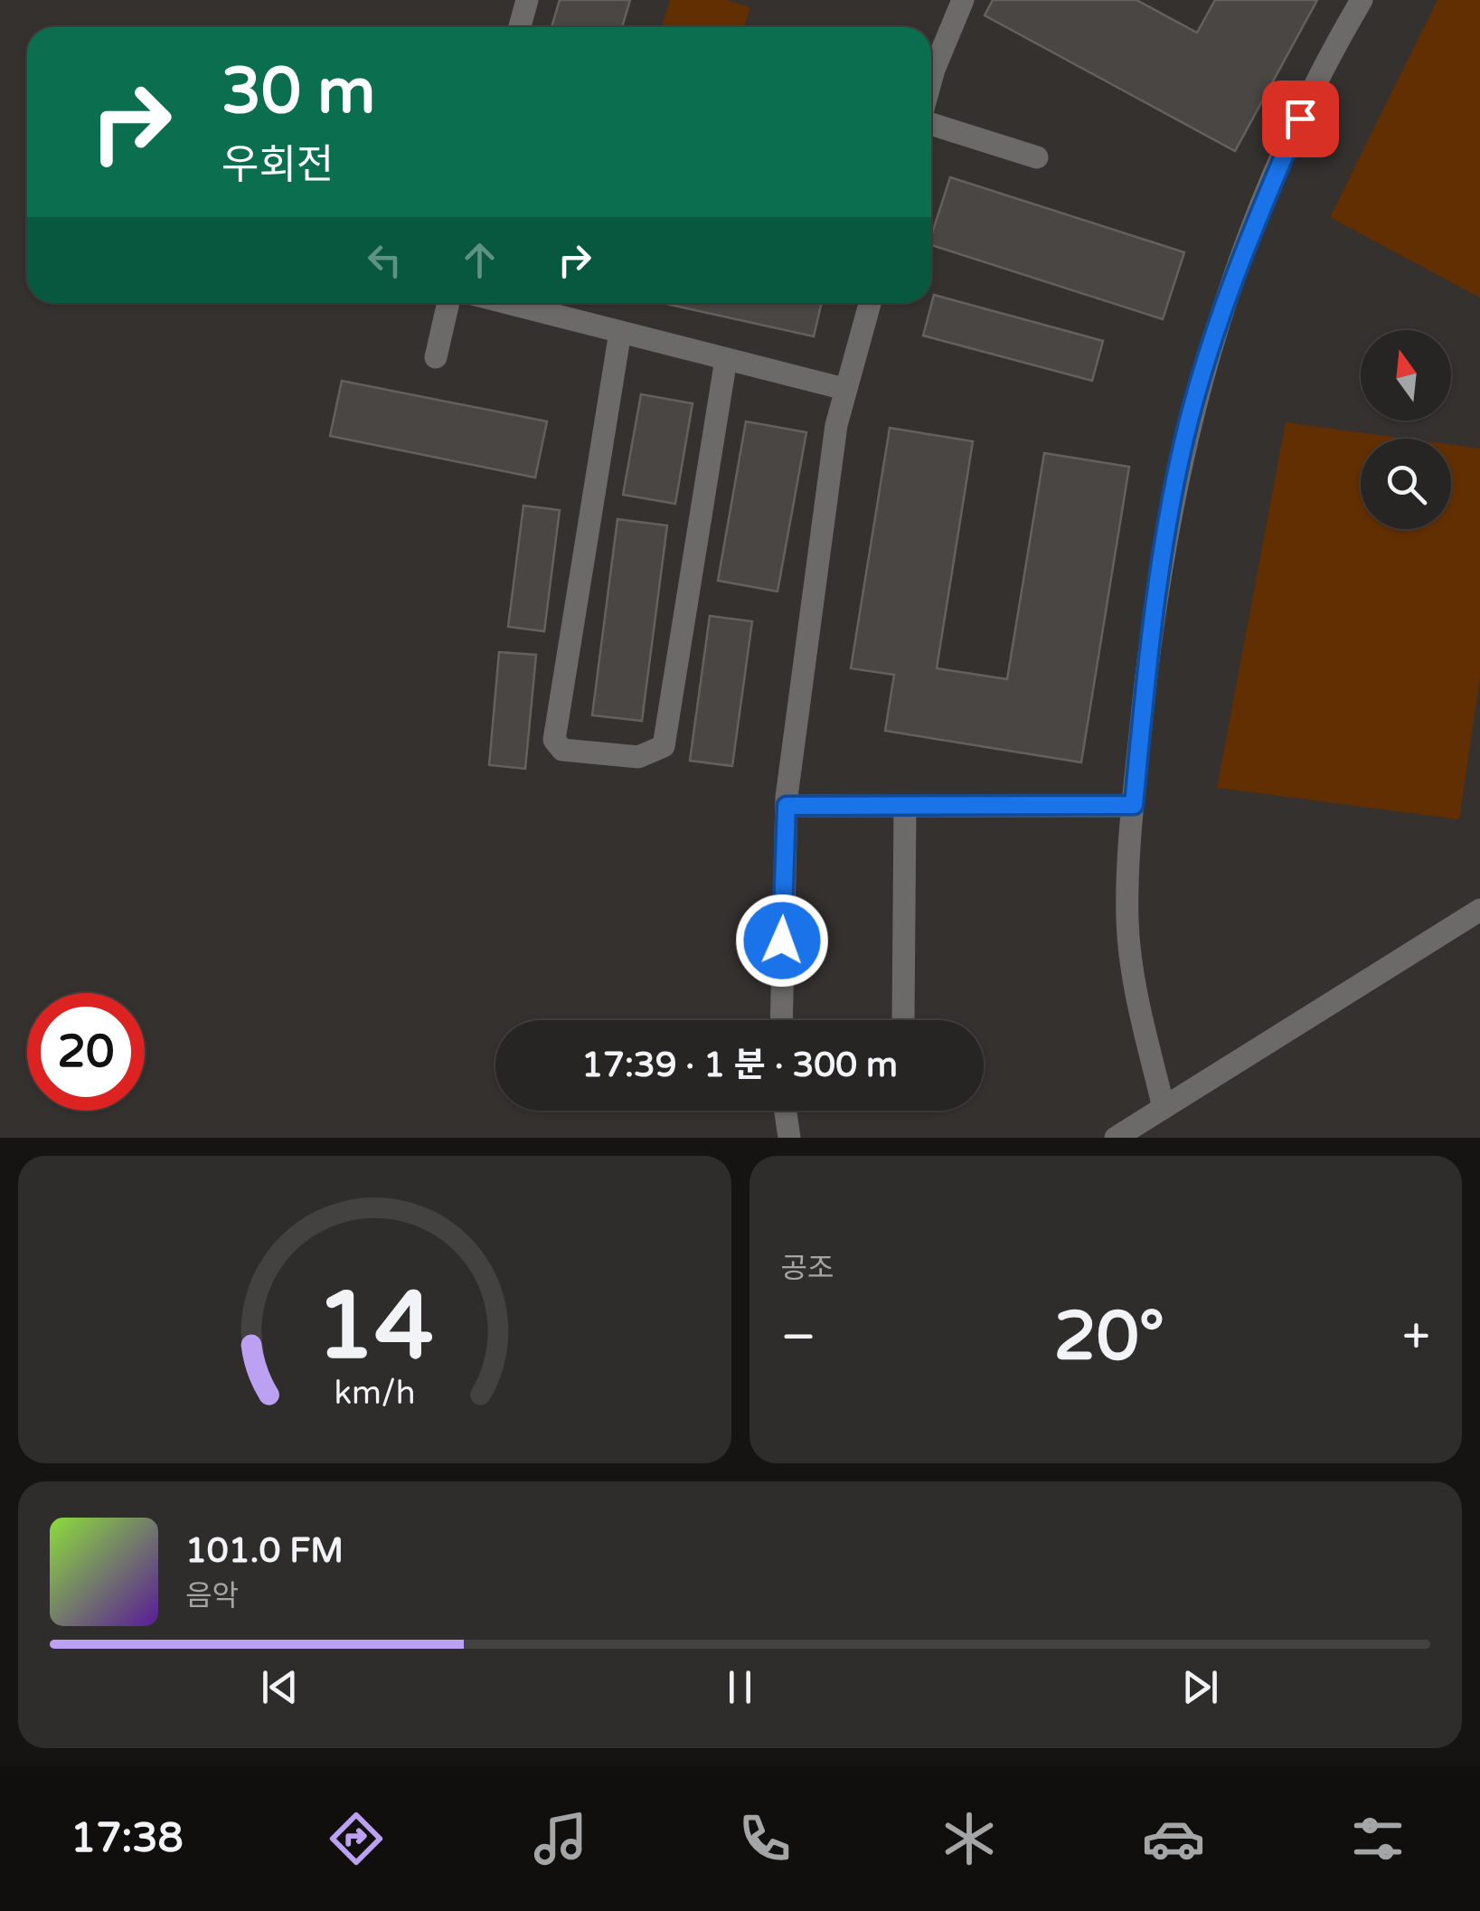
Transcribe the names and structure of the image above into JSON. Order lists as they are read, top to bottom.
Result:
{
  "north": "top",
  "page": {
    "turn": ["30 m", "우회전"],
    "limit": "20",
    "trip": "17:39 · 1 분 · 300 m",
    "tile": "공조",
    "heat": ["−", "20°", "+"],
    "song": ["101.0 FM", "음악"],
    "tabs": "17:38",
    "gauge": ["14", "km/h"]
  }
}
